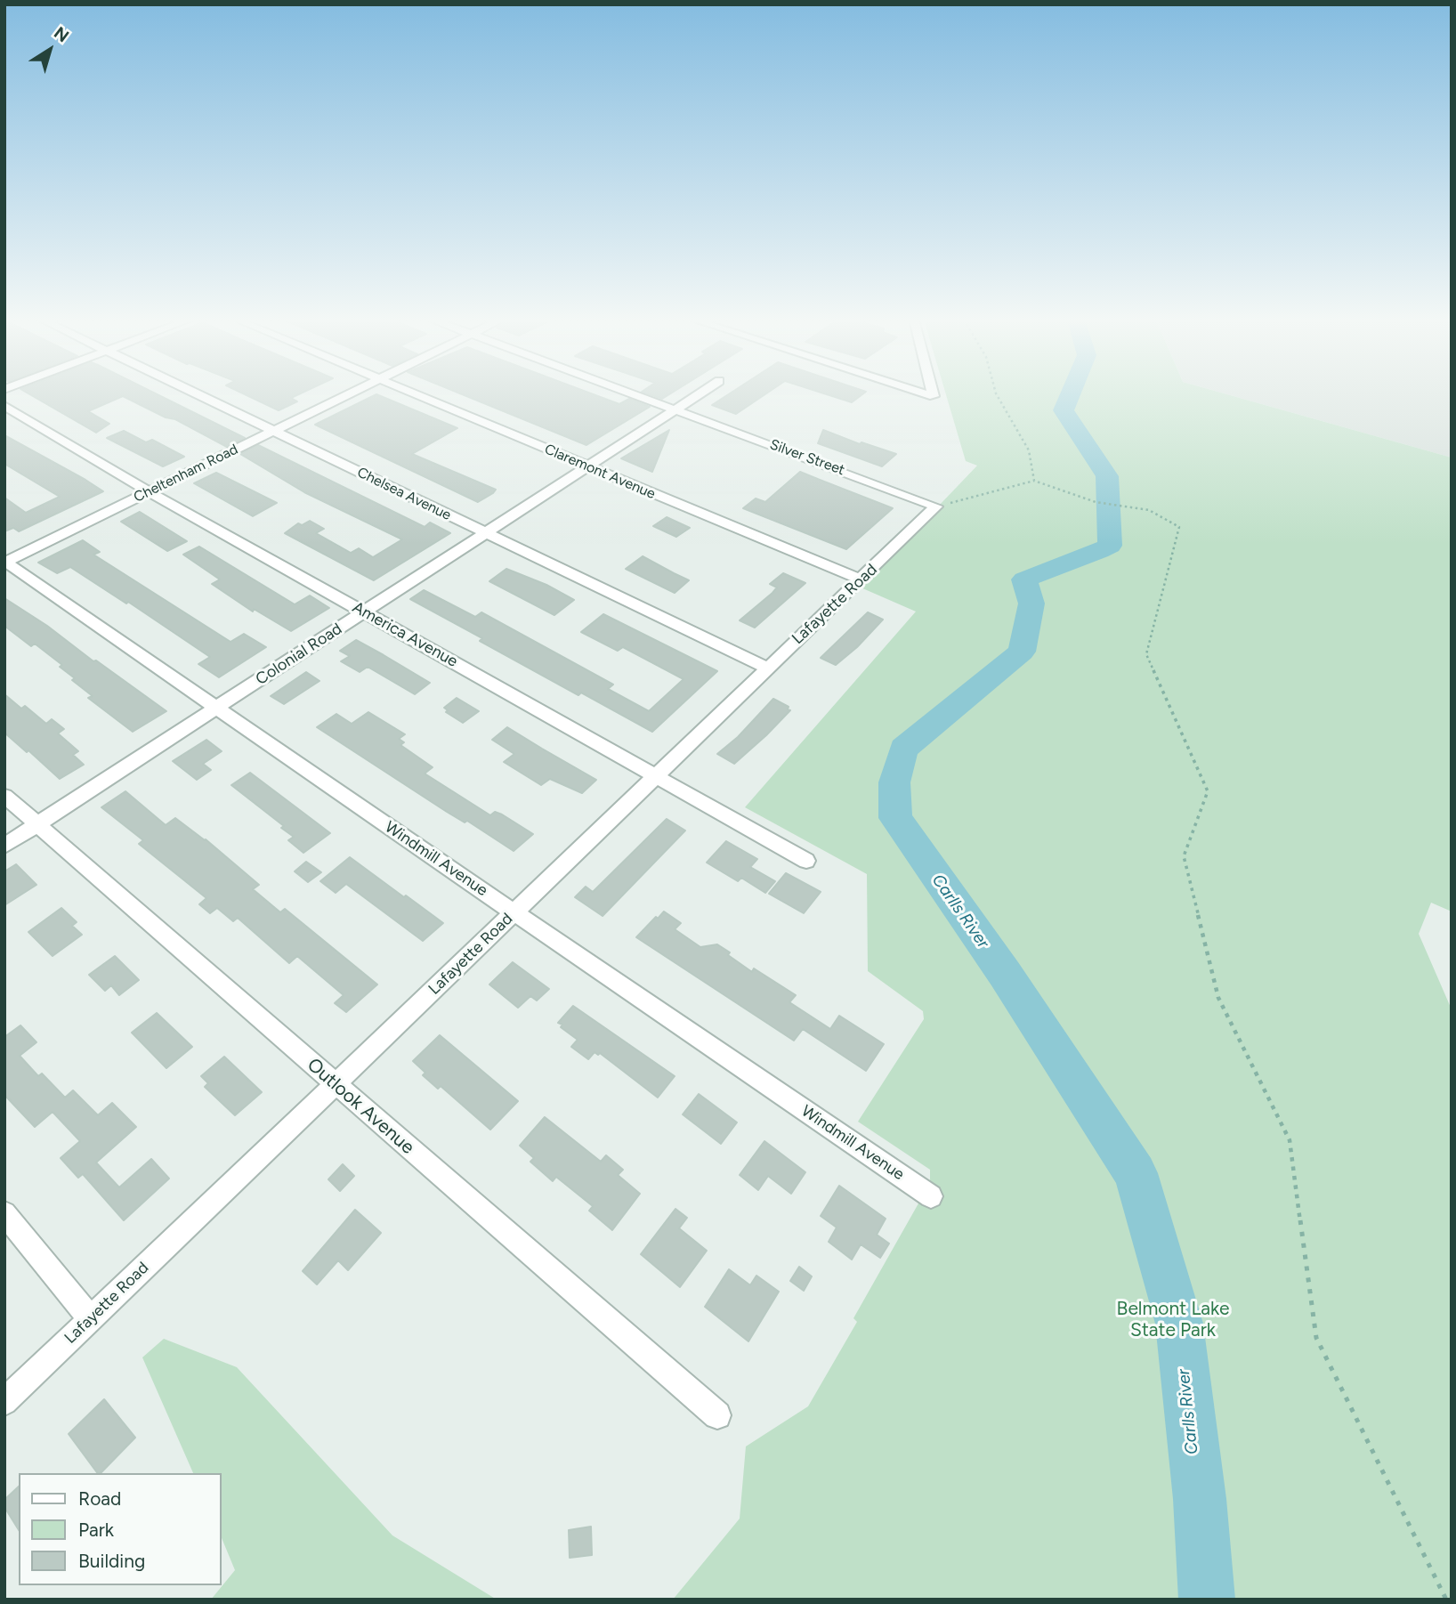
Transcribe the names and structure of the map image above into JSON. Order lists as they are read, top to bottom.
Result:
{
  "streets": {
    "street": [
      "Silver Street",
      "Claremont Avenue",
      "Cheltenham Road",
      "Chelsea Avenue",
      "Lafayette Road",
      "America Avenue",
      "Colonial Road",
      "Windmill Avenue",
      "Outlook Avenue"
    ]
  },
  "crossings": [
    ["Silver Street", "Lafayette Road"],
    ["Silver Street", "Colonial Road"],
    ["Claremont Avenue", "Lafayette Road"],
    ["Claremont Avenue", "Colonial Road"],
    ["Cheltenham Road", "Chelsea Avenue"],
    ["Cheltenham Road", "America Avenue"],
    ["Cheltenham Road", "Windmill Avenue"],
    ["Chelsea Avenue", "Lafayette Road"],
    ["Chelsea Avenue", "Colonial Road"],
    ["Lafayette Road", "America Avenue"],
    ["Lafayette Road", "Windmill Avenue"],
    ["Lafayette Road", "Outlook Avenue"],
    ["America Avenue", "Colonial Road"],
    ["Colonial Road", "Windmill Avenue"],
    ["Colonial Road", "Outlook Avenue"]
  ],
  "water": ["Carlls River"],
  "parks": ["Belmont Lake State Park"],
  "legend": ["Road", "Park", "Building"],
  "north": "top right"
}
